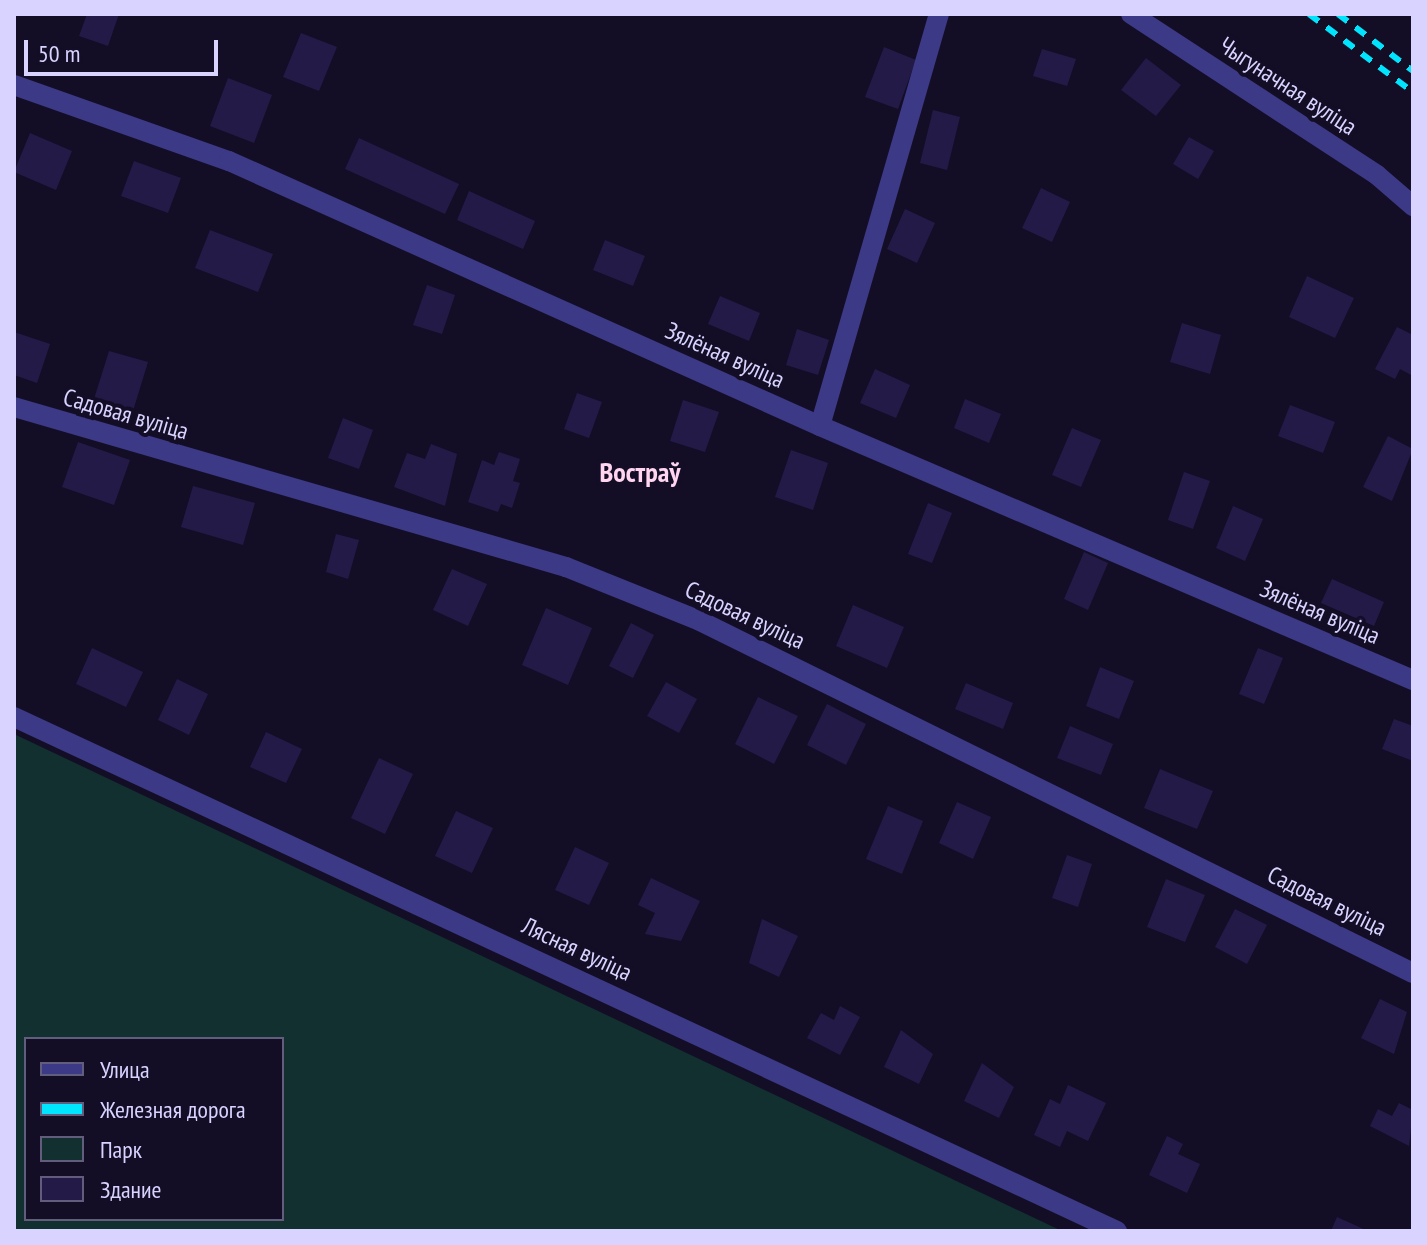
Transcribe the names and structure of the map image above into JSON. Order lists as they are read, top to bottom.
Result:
{
  "streets": {
    "street": [
      "Чыгуначная вуліца",
      "Зялёная вуліца",
      "Садовая вуліца",
      "Лясная вуліца"
    ]
  },
  "districts": ["Востраў"],
  "legend": [
    "Улица",
    "Железная дорога",
    "Парк",
    "Здание"
  ],
  "scale_bar": "50 m"
}
